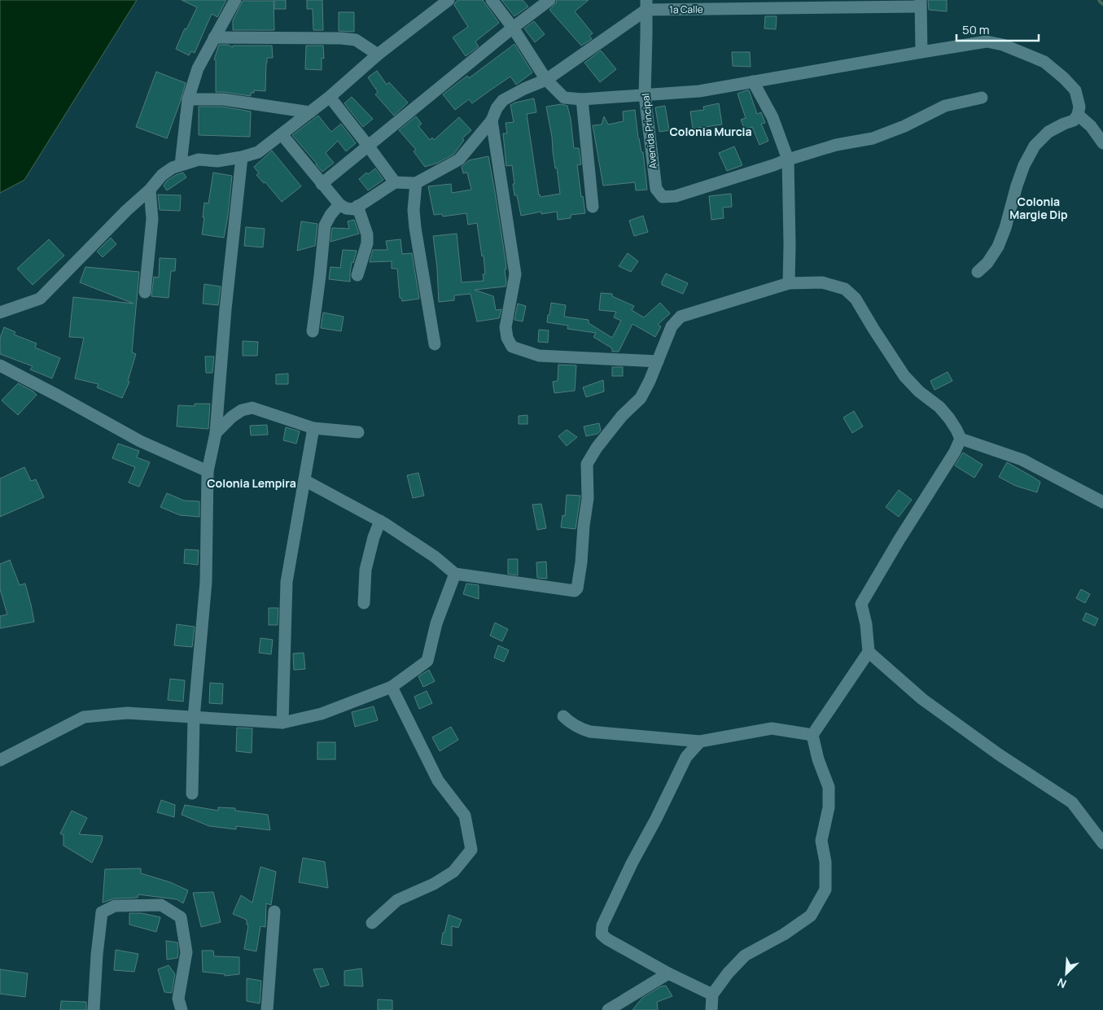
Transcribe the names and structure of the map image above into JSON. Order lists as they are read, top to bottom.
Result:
{
  "streets": {
    "street": ["1a Calle", "Avenida Principal"]
  },
  "crossings": [
    ["1a Calle", "Avenida Principal"]
  ],
  "districts": ["Colonia Murcia", "Colonia Margie Dip", "Colonia Lempira"],
  "scale_bar": "50 m",
  "north": "bottom left"
}
